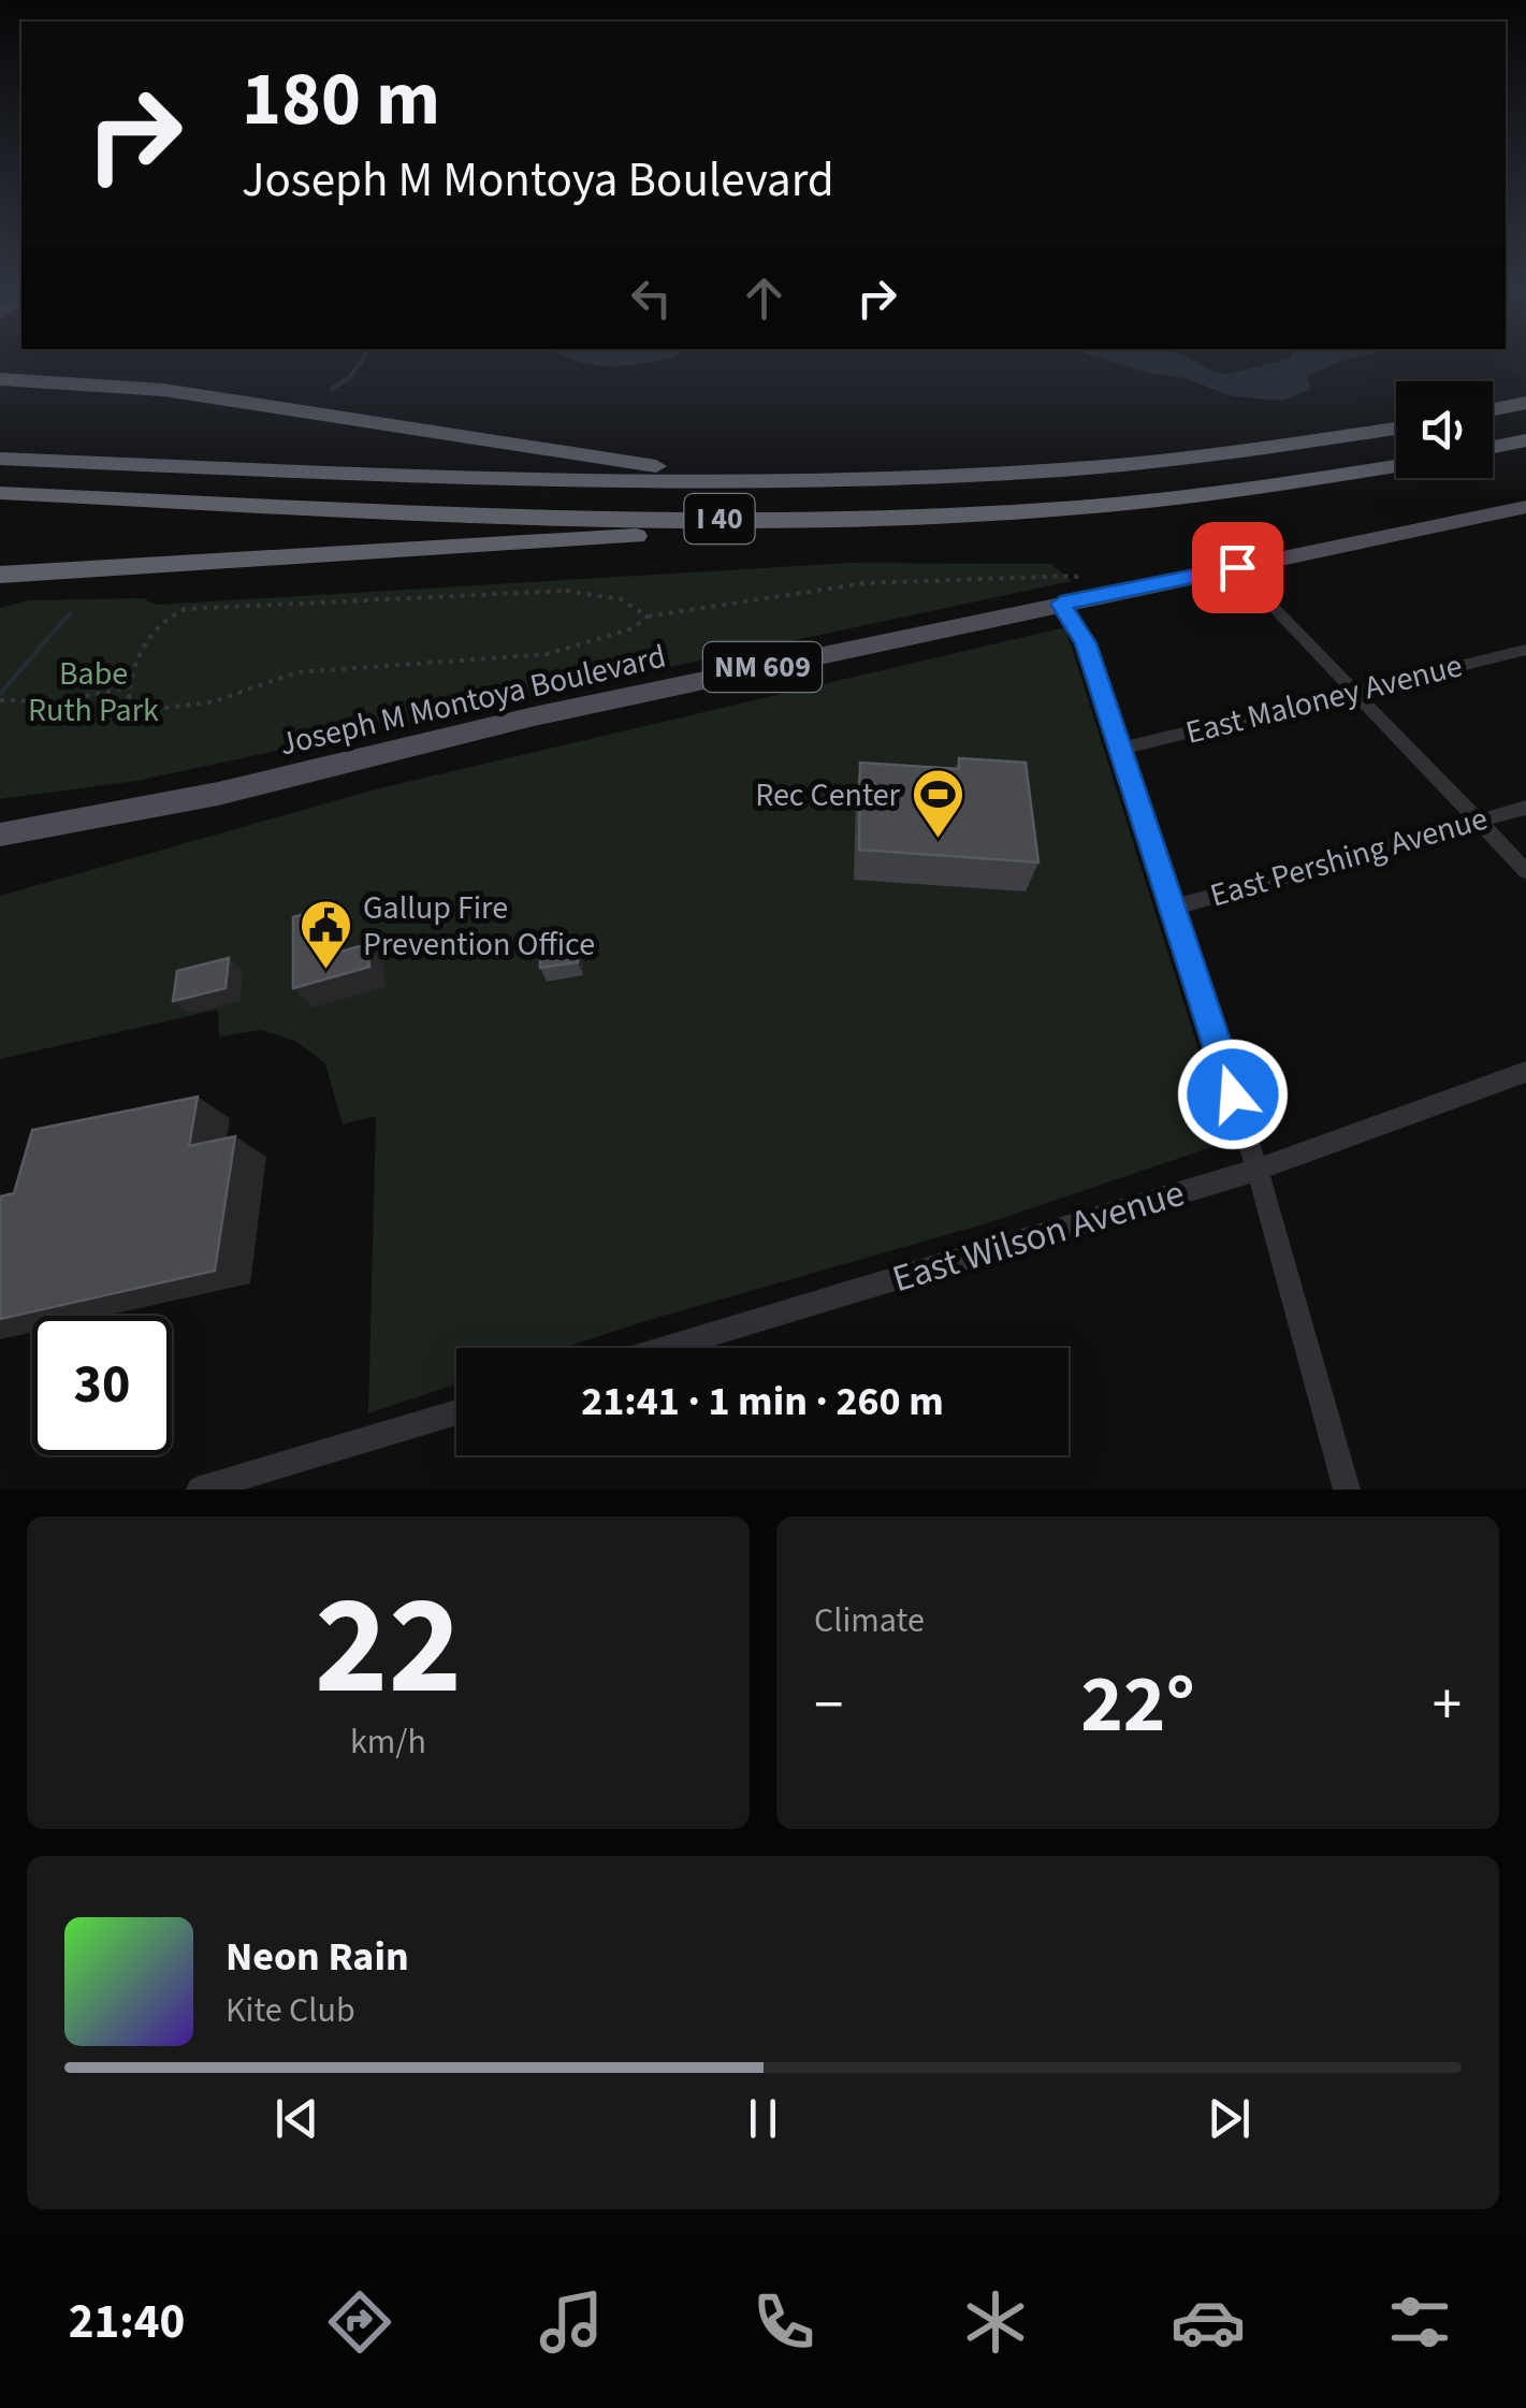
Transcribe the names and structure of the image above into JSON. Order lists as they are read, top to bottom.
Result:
{
  "streets": {
    "highway": ["I 40"],
    "main road": ["NM 609", "Joseph M Montoya Boulevard"],
    "street": ["East Maloney Avenue", "East Pershing Avenue", "East Wilson Avenue"]
  },
  "parks": ["Babe Ruth Park"],
  "places": {
    "sports": ["Rec Center"],
    "public building": ["Gallup Fire Prevention Office"]
  },
  "page": {
    "turn": ["180 m", "Joseph M Montoya Boulevard"],
    "limit": "30",
    "trip": "21:41 · 1 min · 260 m",
    "tile": [
      ["22", "km/h"],
      "Climate"
    ],
    "heat": ["−", "22°", "+"],
    "song": ["Neon Rain", "Kite Club"],
    "tabs": "21:40"
  }
}
